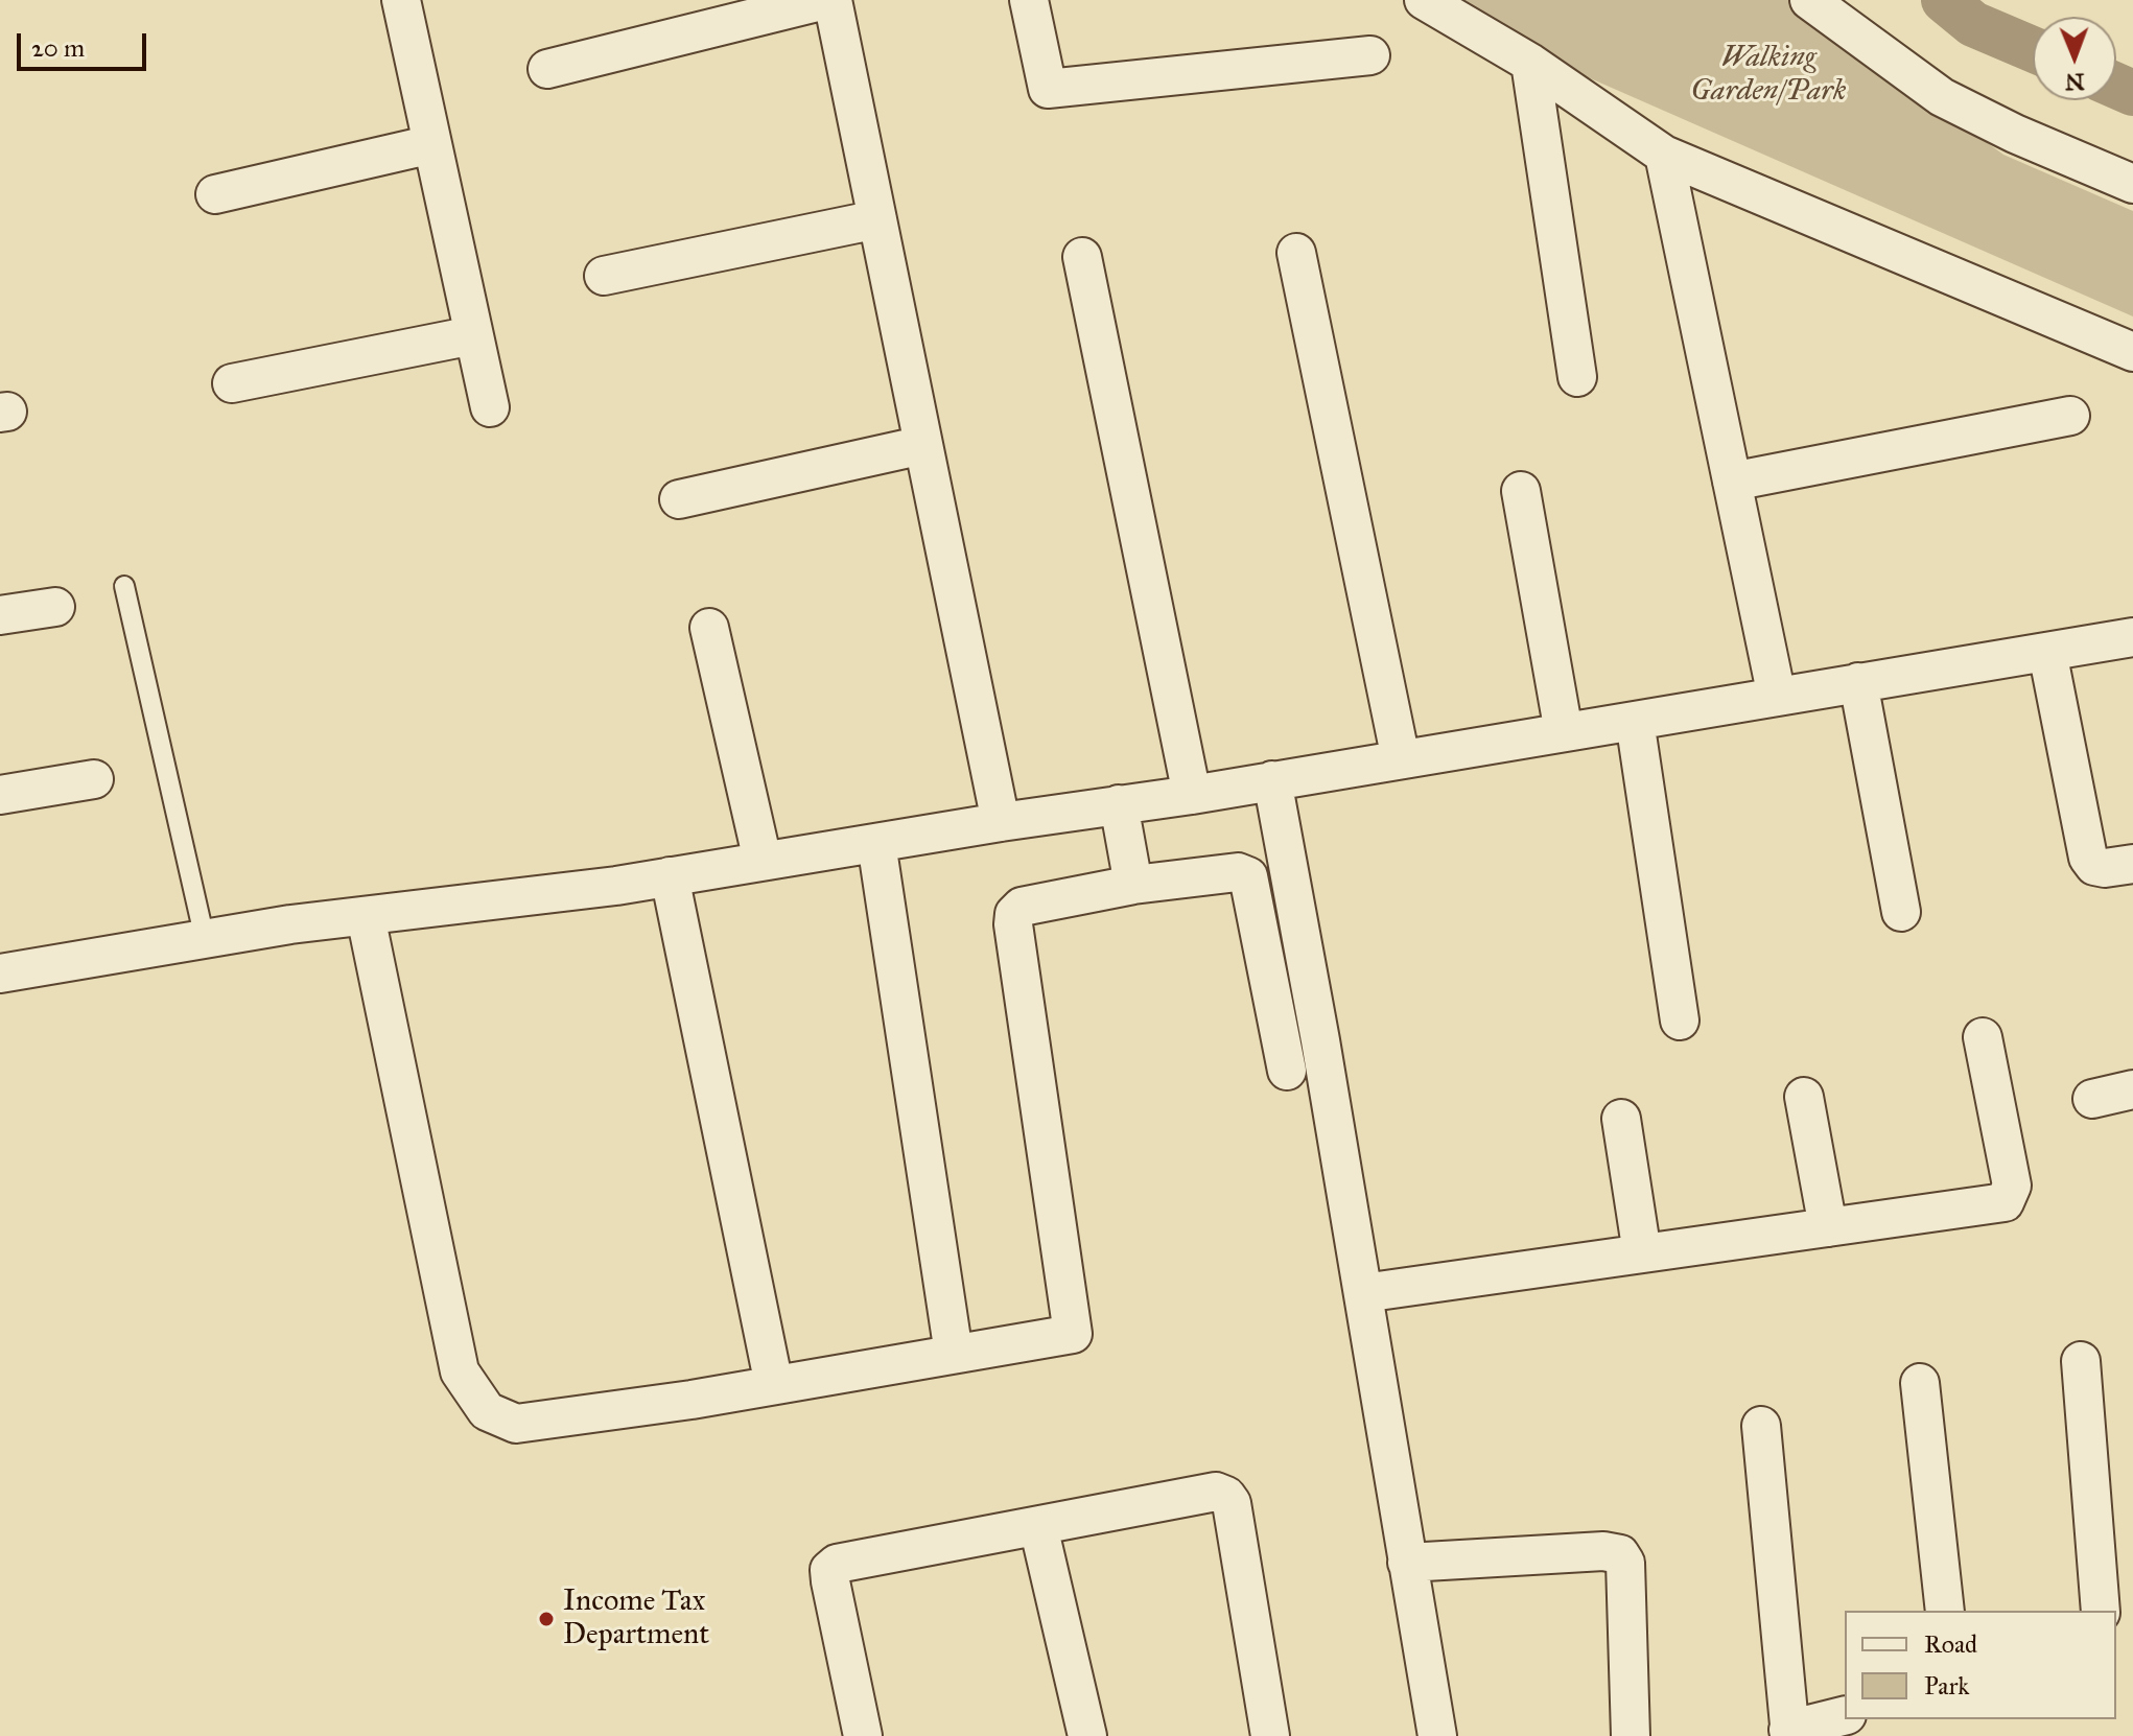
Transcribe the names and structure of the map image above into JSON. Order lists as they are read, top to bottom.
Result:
{
  "parks": ["Walking Garden/Park"],
  "places": ["Income Tax Department"],
  "legend": ["Road", "Park"],
  "scale_bar": "20 m",
  "north": "bottom"
}
